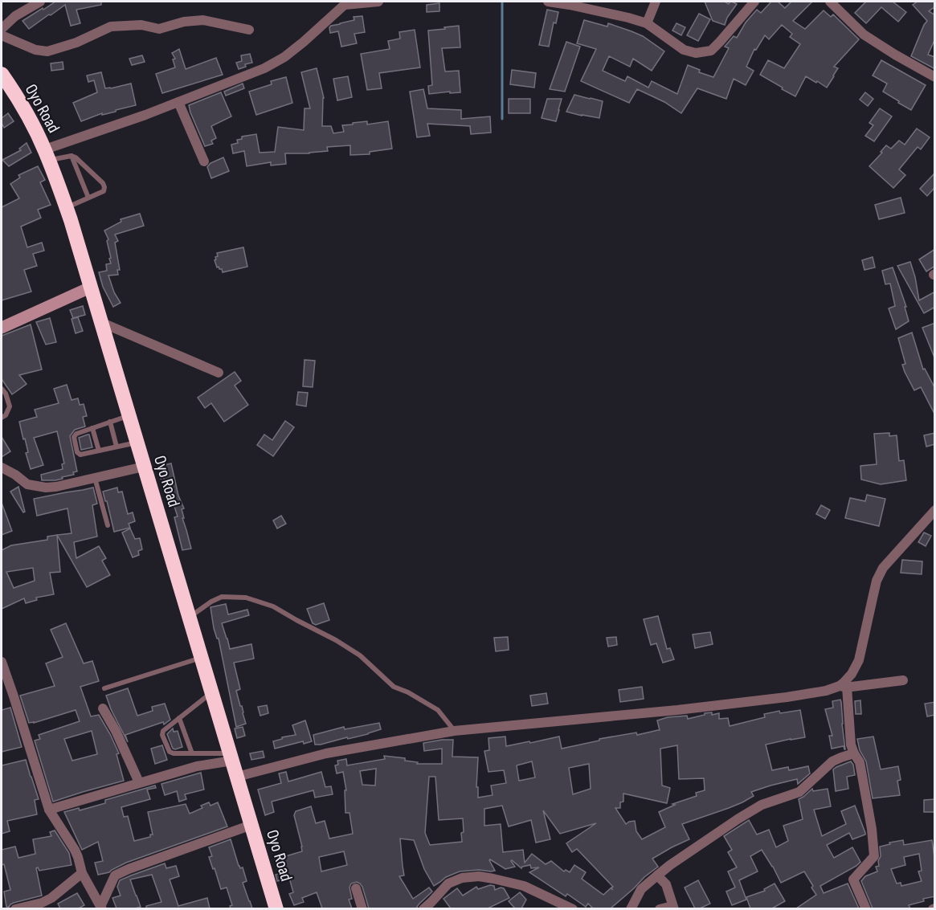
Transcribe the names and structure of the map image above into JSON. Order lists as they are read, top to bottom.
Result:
{
  "streets": {
    "highway": ["Oyo Road"]
  }
}
